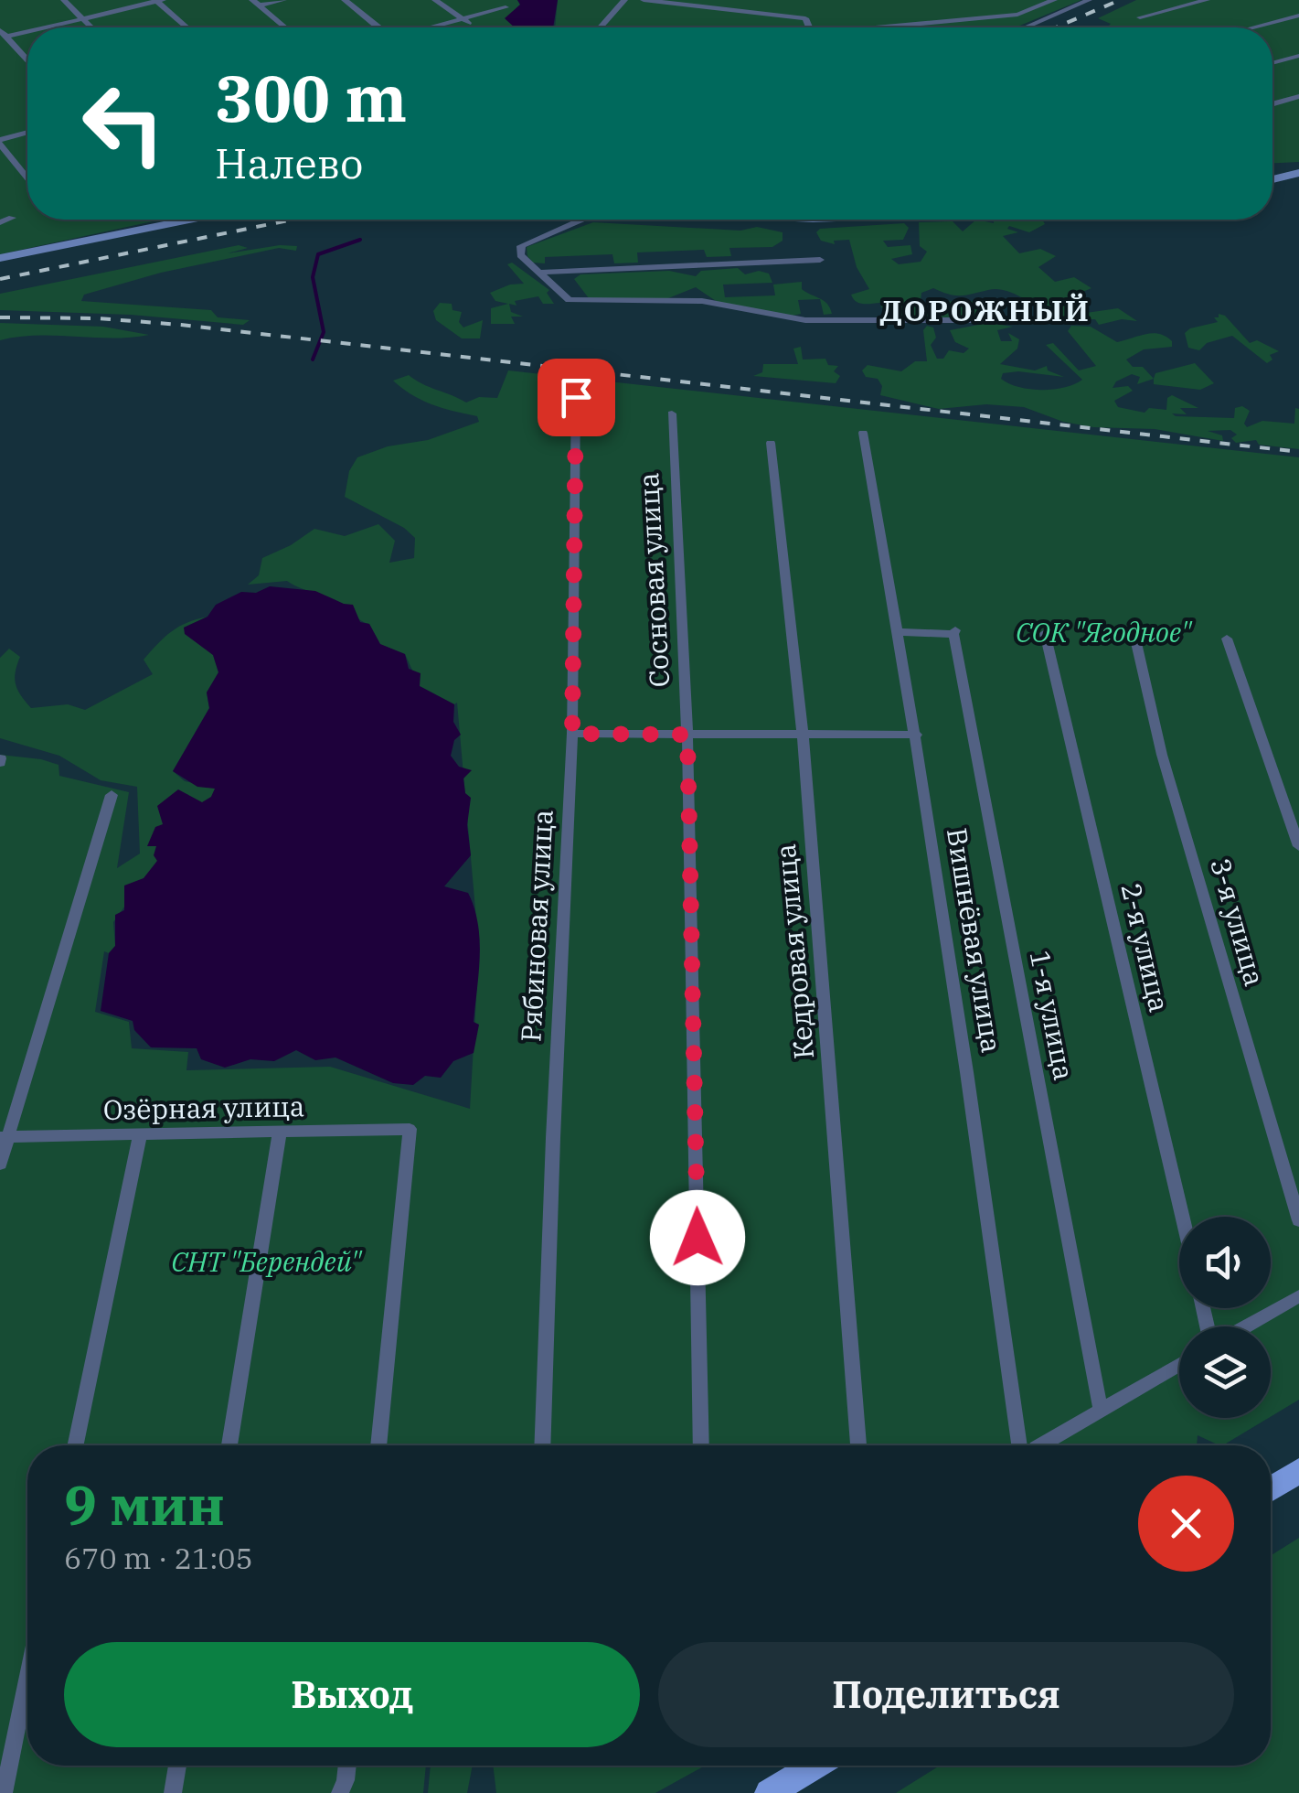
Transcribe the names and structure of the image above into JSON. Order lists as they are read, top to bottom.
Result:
{
  "streets": {
    "street": [
      "Сосновая улица",
      "3-я улица",
      "Рябиновая улица",
      "Вишнёвая улица",
      "2-я улица",
      "Кедровая улица",
      "1-я улица",
      "Озёрная улица"
    ]
  },
  "crossings": [
    ["Вишнёвая улица", "1-я улица"]
  ],
  "districts": ["ДОРОЖНЫЙ"],
  "parks": ["СОК \"Ягодное\"", "СНТ \"Берендей\""],
  "page": {
    "turn": ["300 m", "Налево"],
    "heading": ["9 мин", "670 m · 21:05"],
    "buttons": ["Выход", "Поделиться"]
  }
}
